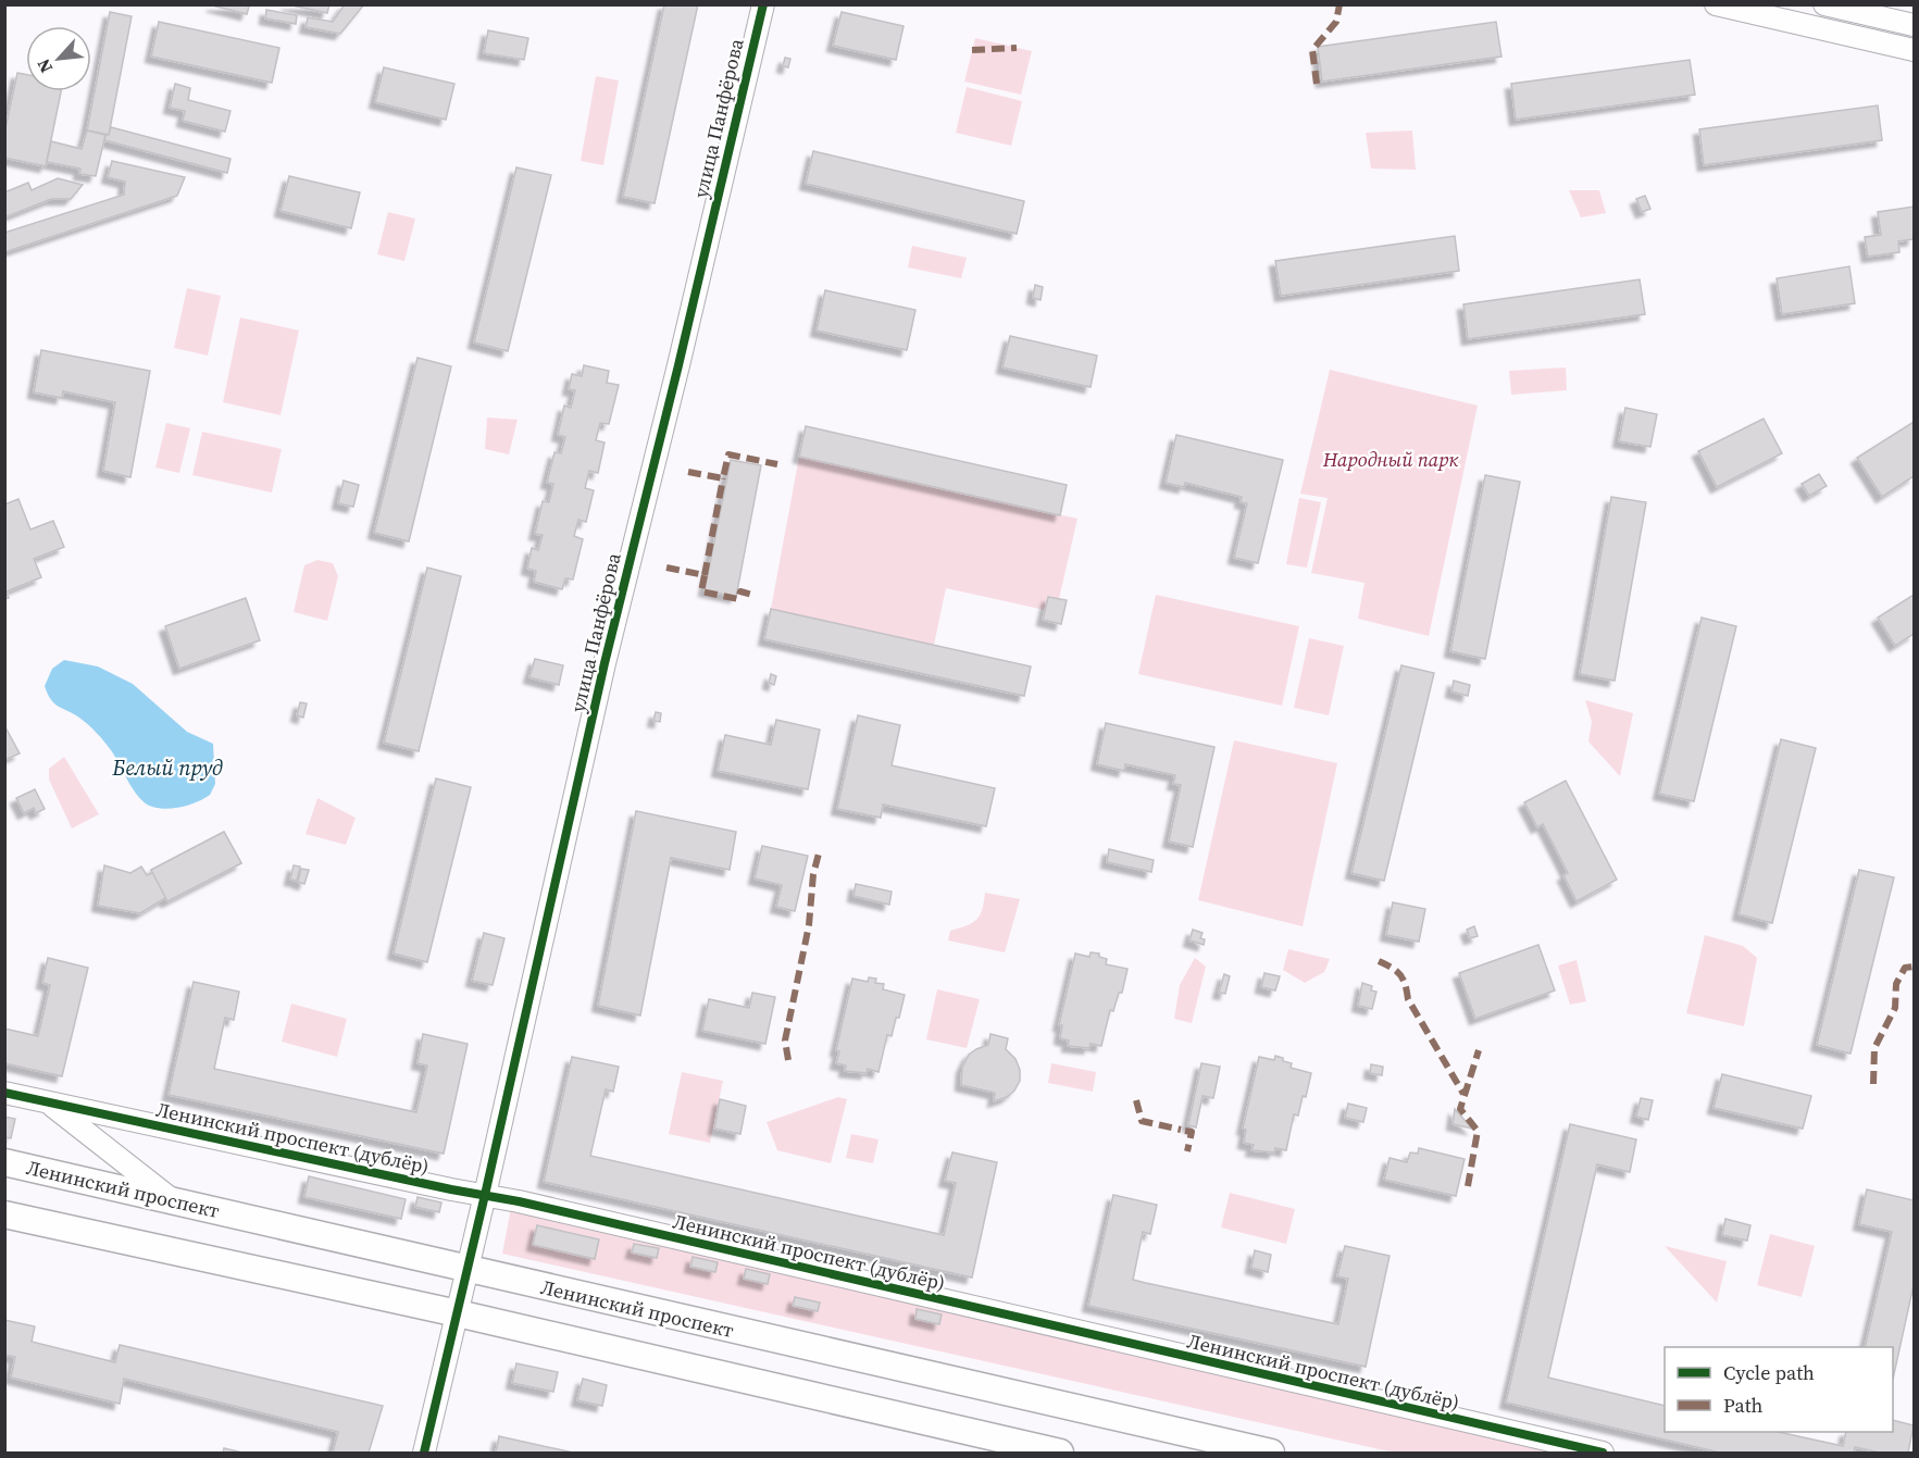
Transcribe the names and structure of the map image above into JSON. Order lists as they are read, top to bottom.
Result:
{
  "streets": {
    "main road": ["Ленинский проспект"],
    "street": ["улица Панфёрова", "Ленинский проспект (дублёр)"]
  },
  "crossings": [
    ["улица Панфёрова", "Ленинский проспект (дублёр)"],
    ["улица Панфёрова", "Ленинский проспект"]
  ],
  "water": ["Белый пруд"],
  "parks": ["Народный парк"],
  "legend": ["Cycle path", "Path"],
  "north": "bottom left"
}
